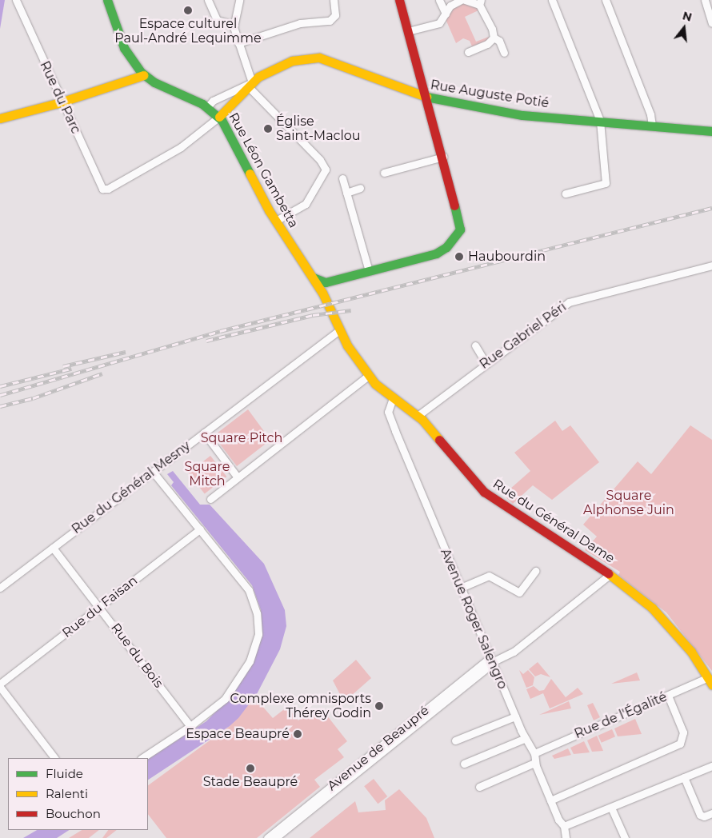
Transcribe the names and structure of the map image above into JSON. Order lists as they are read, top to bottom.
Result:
{
  "streets": {
    "street": [
      "Rue Auguste Potié",
      "Rue du Parc",
      "Rue Léon Gambetta",
      "Rue Gabriel Péri",
      "Rue du Général Mesny",
      "Rue du Général Dame",
      "Rue du Faisan",
      "Avenue Roger Salengro",
      "Rue du Bois",
      "Rue de l'Égalité",
      "Avenue de Beaupré"
    ]
  },
  "crossings": [
    ["Rue Auguste Potié", "Rue du Parc"],
    ["Rue Auguste Potié", "Rue Léon Gambetta"],
    ["Rue du Parc", "Rue Léon Gambetta"],
    ["Rue Léon Gambetta", "Rue du Général Mesny"],
    ["Rue Léon Gambetta", "Rue du Général Dame"],
    ["Rue Gabriel Péri", "Rue du Général Dame"],
    ["Rue du Général Mesny", "Rue du Général Dame"],
    ["Rue du Général Mesny", "Rue du Bois"],
    ["Rue du Général Dame", "Avenue Roger Salengro"],
    ["Rue du Général Dame", "Rue de l'Égalité"],
    ["Rue du Faisan", "Rue du Bois"],
    ["Avenue Roger Salengro", "Rue de l'Égalité"],
    ["Avenue Roger Salengro", "Avenue de Beaupré"]
  ],
  "parks": ["Square Pitch", "Square Mitch", "Square Alphonse Juin"],
  "places": [
    "Espace culturel Paul-André Lequimme",
    "Église Saint-Maclou",
    "Haubourdin",
    "Complexe omnisports Thérey Godin",
    "Espace Beaupré",
    "Stade Beaupré"
  ],
  "legend": ["Fluide", "Ralenti", "Bouchon"],
  "north": "top"
}
